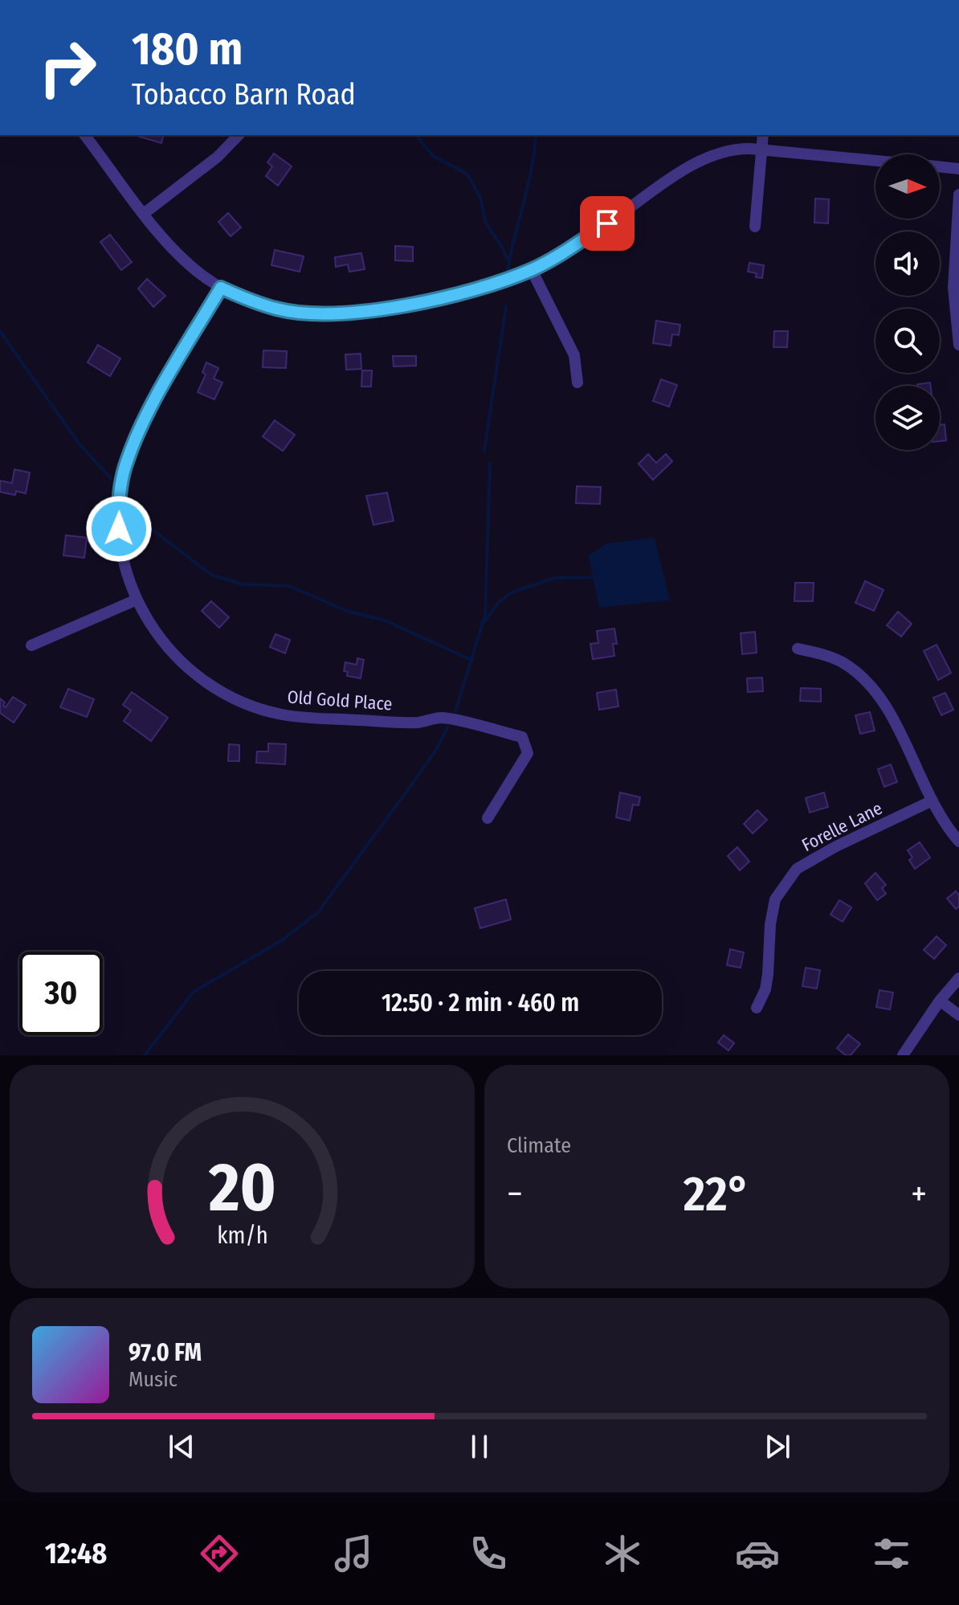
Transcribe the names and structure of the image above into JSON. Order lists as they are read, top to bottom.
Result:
{
  "streets": {
    "street": ["Old Gold Place", "Forelle Lane"]
  },
  "north": "right",
  "page": {
    "turn": ["180 m", "Tobacco Barn Road"],
    "limit": "30",
    "trip": "12:50 · 2 min · 460 m",
    "tile": "Climate",
    "heat": ["−", "22°", "+"],
    "song": ["97.0 FM", "Music"],
    "tabs": "12:48",
    "gauge": ["20", "km/h"]
  }
}
